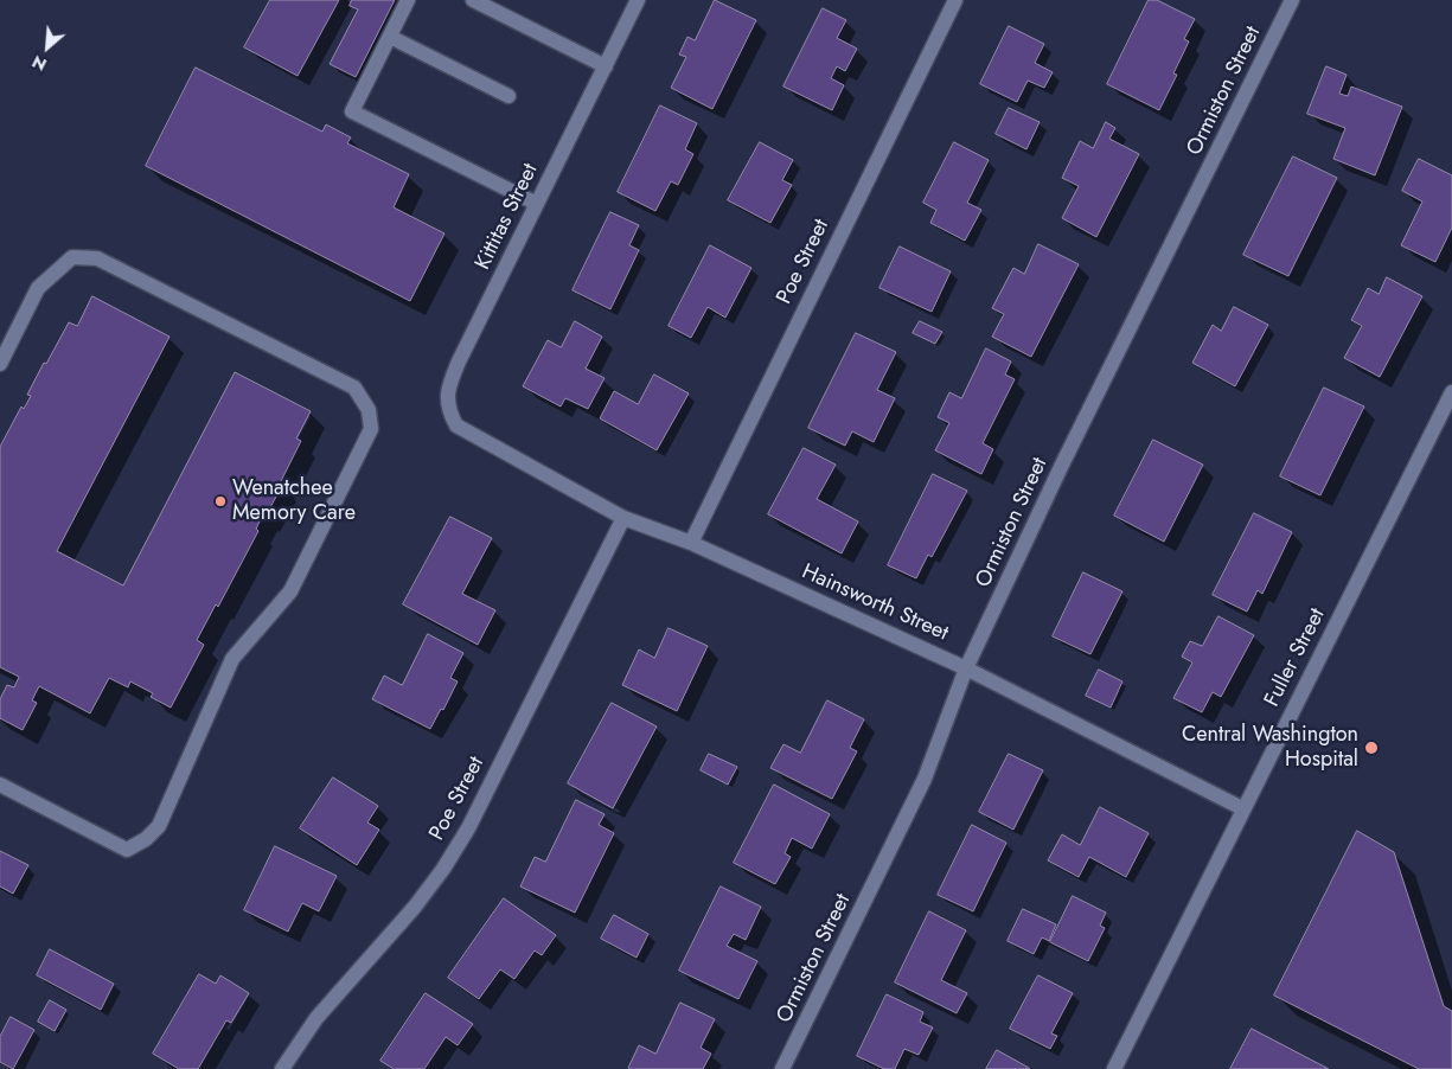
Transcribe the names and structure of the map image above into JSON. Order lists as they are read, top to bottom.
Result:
{
  "streets": {
    "street": [
      "Ormiston Street",
      "Kittitas Street",
      "Poe Street",
      "Hainsworth Street",
      "Fuller Street"
    ]
  },
  "crossings": [
    ["Ormiston Street", "Hainsworth Street"],
    ["Kittitas Street", "Hainsworth Street"],
    ["Poe Street", "Hainsworth Street"],
    ["Hainsworth Street", "Fuller Street"]
  ],
  "places": ["Wenatchee Memory Care", "Central Washington Hospital"],
  "north": "bottom left"
}
